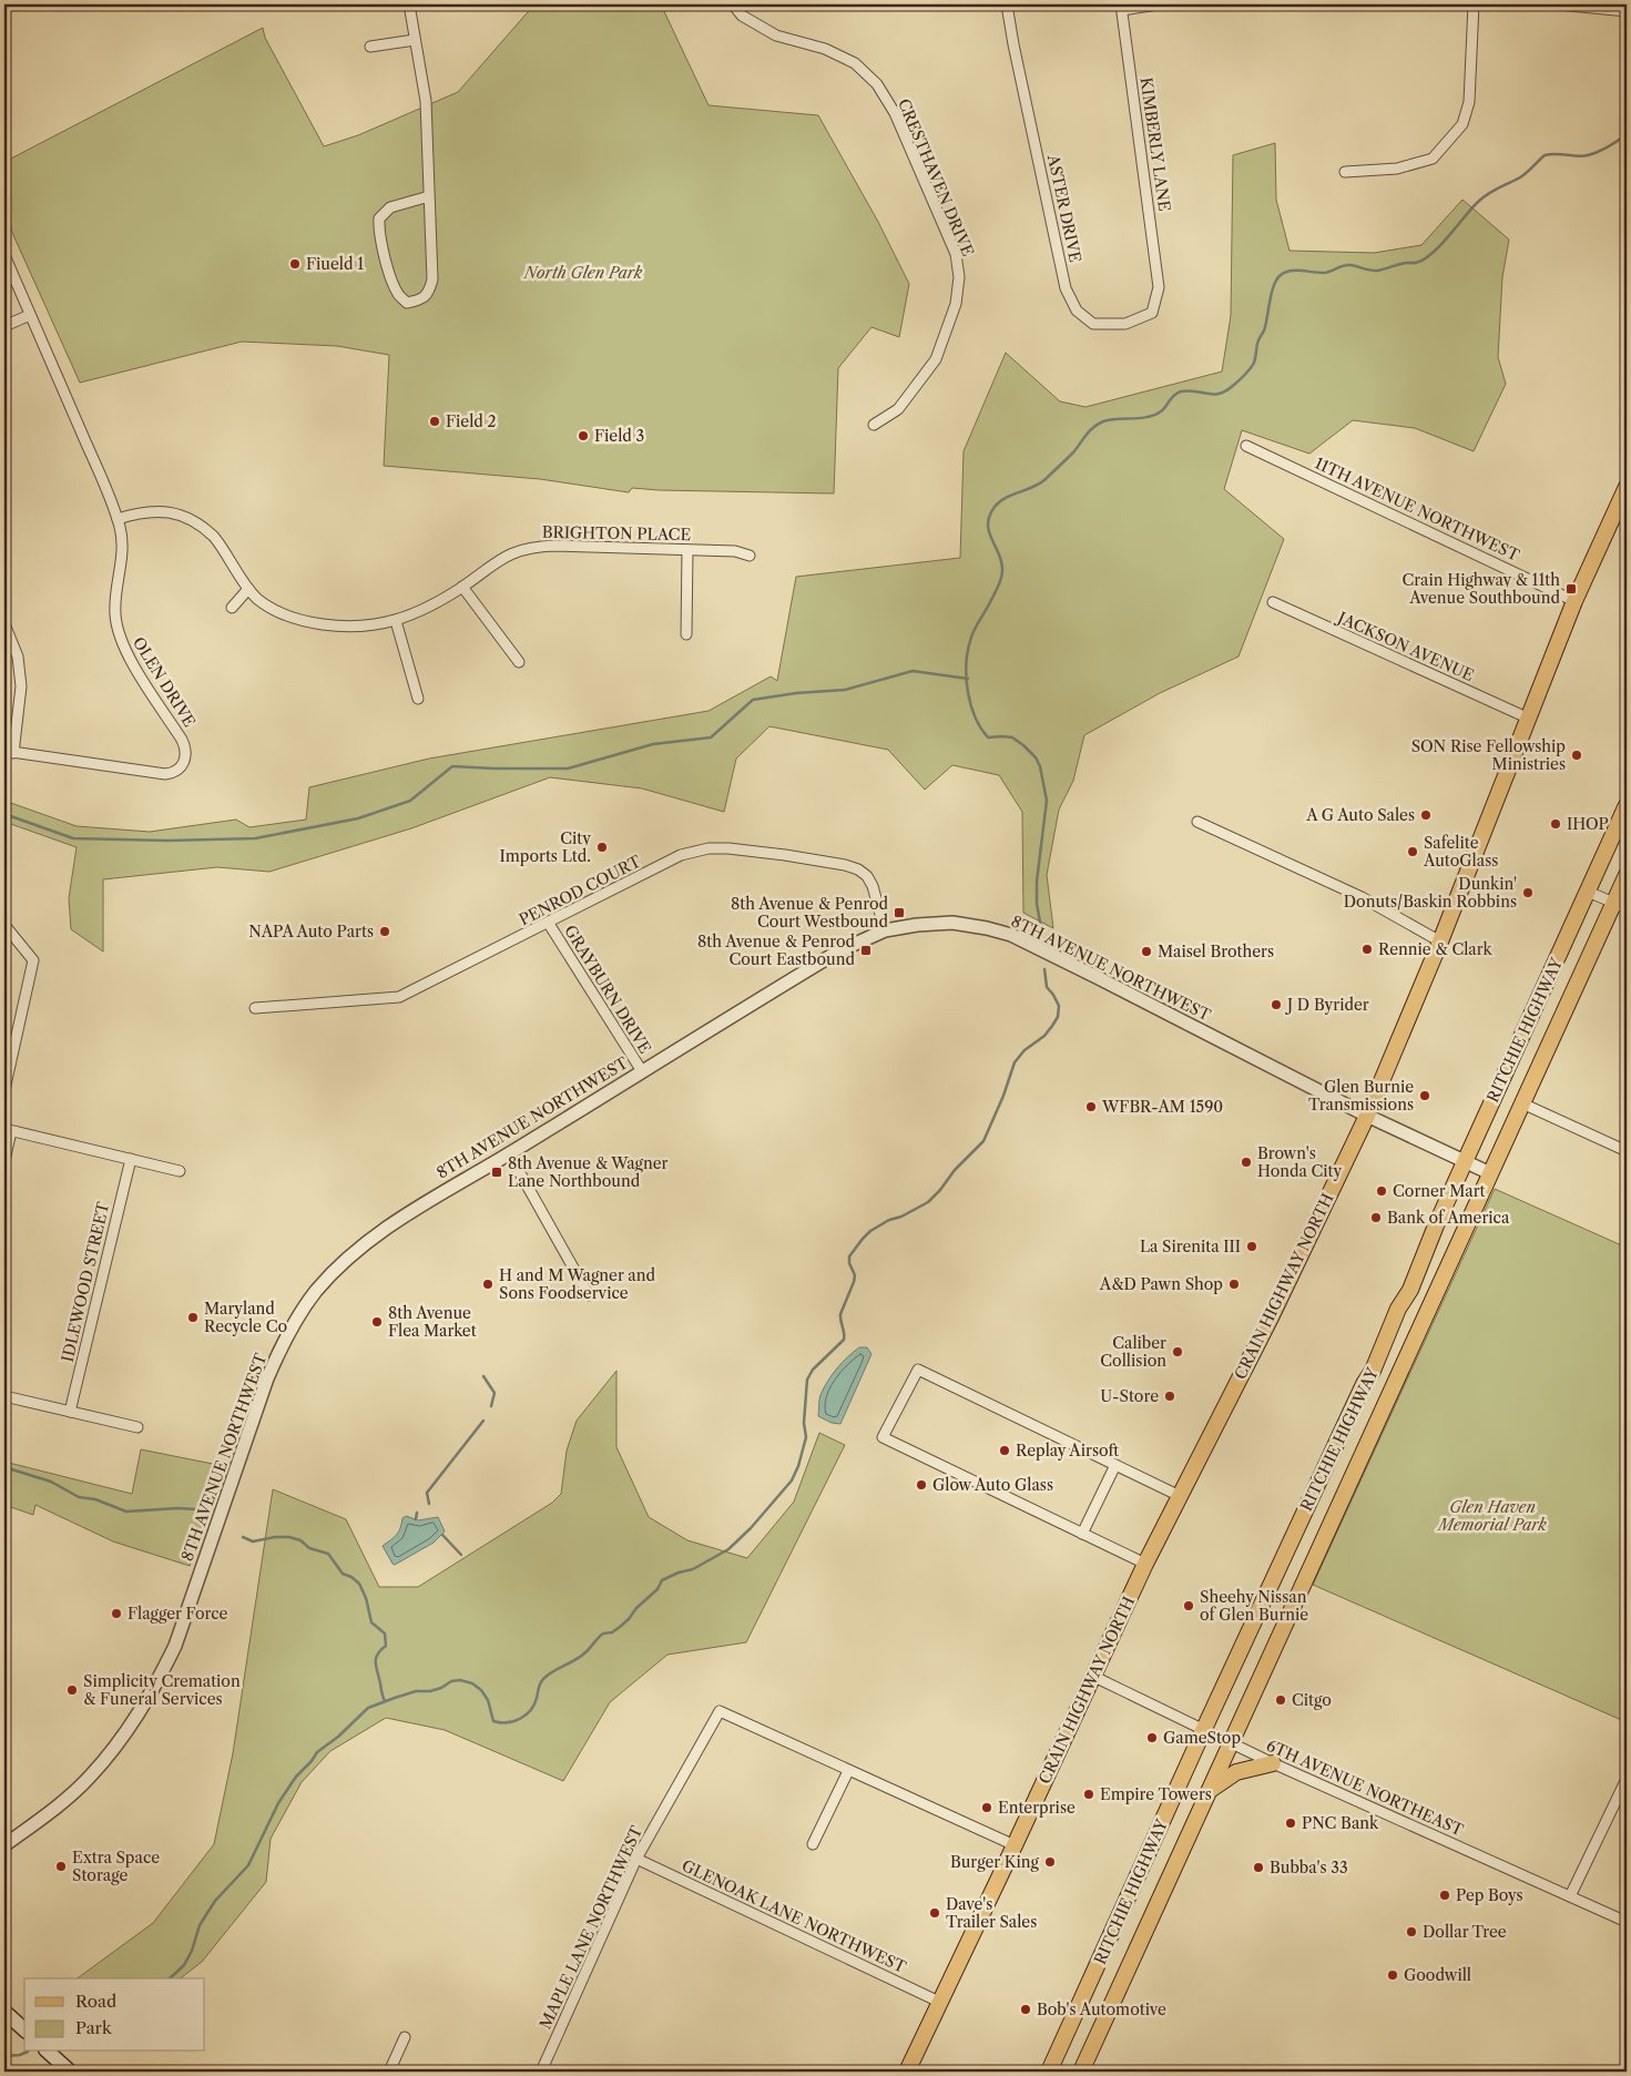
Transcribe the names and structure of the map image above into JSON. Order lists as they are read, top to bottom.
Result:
{
  "streets": {
    "main road": ["RITCHIE HIGHWAY", "CRAIN HIGHWAY NORTH"],
    "street": [
      "KIMBERLY LANE",
      "CRESTHAVEN DRIVE",
      "ASTER DRIVE",
      "11TH AVENUE NORTHWEST",
      "BRIGHTON PLACE",
      "JACKSON AVENUE",
      "OLEN DRIVE",
      "PENROD COURT",
      "8TH AVENUE NORTHWEST",
      "GRAYBURN DRIVE",
      "IDLEWOOD STREET",
      "6TH AVENUE NORTHEAST",
      "GLENOAK LANE NORTHWEST",
      "MAPLE LANE NORTHWEST"
    ]
  },
  "crossings": [
    ["KIMBERLY LANE", "ASTER DRIVE"],
    ["11TH AVENUE NORTHWEST", "CRAIN HIGHWAY NORTH"],
    ["BRIGHTON PLACE", "OLEN DRIVE"],
    ["JACKSON AVENUE", "CRAIN HIGHWAY NORTH"],
    ["PENROD COURT", "8TH AVENUE NORTHWEST"],
    ["PENROD COURT", "GRAYBURN DRIVE"],
    ["8TH AVENUE NORTHWEST", "GRAYBURN DRIVE"],
    ["8TH AVENUE NORTHWEST", "RITCHIE HIGHWAY"],
    ["8TH AVENUE NORTHWEST", "CRAIN HIGHWAY NORTH"],
    ["RITCHIE HIGHWAY", "6TH AVENUE NORTHEAST"],
    ["CRAIN HIGHWAY NORTH", "6TH AVENUE NORTHEAST"],
    ["CRAIN HIGHWAY NORTH", "GLENOAK LANE NORTHWEST"],
    ["GLENOAK LANE NORTHWEST", "MAPLE LANE NORTHWEST"]
  ],
  "parks": ["North Glen Park", "Glen Haven Memorial Park"],
  "places": {
    "other": [
      "Fiueld 1",
      "Field 2",
      "Field 3",
      "SON Rise Fellowship Ministries",
      "A G Auto Sales",
      "IHOP",
      "City Imports Ltd.",
      "Safelite AutoGlass",
      "Dunkin' Donuts/Baskin Robbins",
      "NAPA Auto Parts",
      "Rennie & Clark",
      "Maisel Brothers",
      "J D Byrider",
      "Glen Burnie Transmissions",
      "WFBR-AM 1590",
      "Brown's Honda City",
      "Corner Mart",
      "Bank of America",
      "La Sirenita III",
      "H and M Wagner and Sons Foodservice",
      "A&D Pawn Shop",
      "Maryland Recycle Co",
      "8th Avenue Flea Market",
      "Caliber Collision",
      "U-Store",
      "Replay Airsoft",
      "Glow Auto Glass",
      "Sheehy Nissan of Glen Burnie",
      "Flagger Force",
      "Simplicity Cremation & Funeral Services",
      "Citgo",
      "GameStop",
      "Empire Towers",
      "Enterprise",
      "PNC Bank",
      "Burger King",
      "Extra Space Storage",
      "Bubba's 33",
      "Pep Boys",
      "Dave's Trailer Sales",
      "Dollar Tree",
      "Goodwill",
      "Bob's Automotive"
    ],
    "transit": [
      "Crain Highway & 11th Avenue Southbound",
      "8th Avenue & Penrod Court Westbound",
      "8th Avenue & Penrod Court Eastbound",
      "8th Avenue & Wagner Lane Northbound"
    ]
  },
  "legend": ["Road", "Park"]
}
